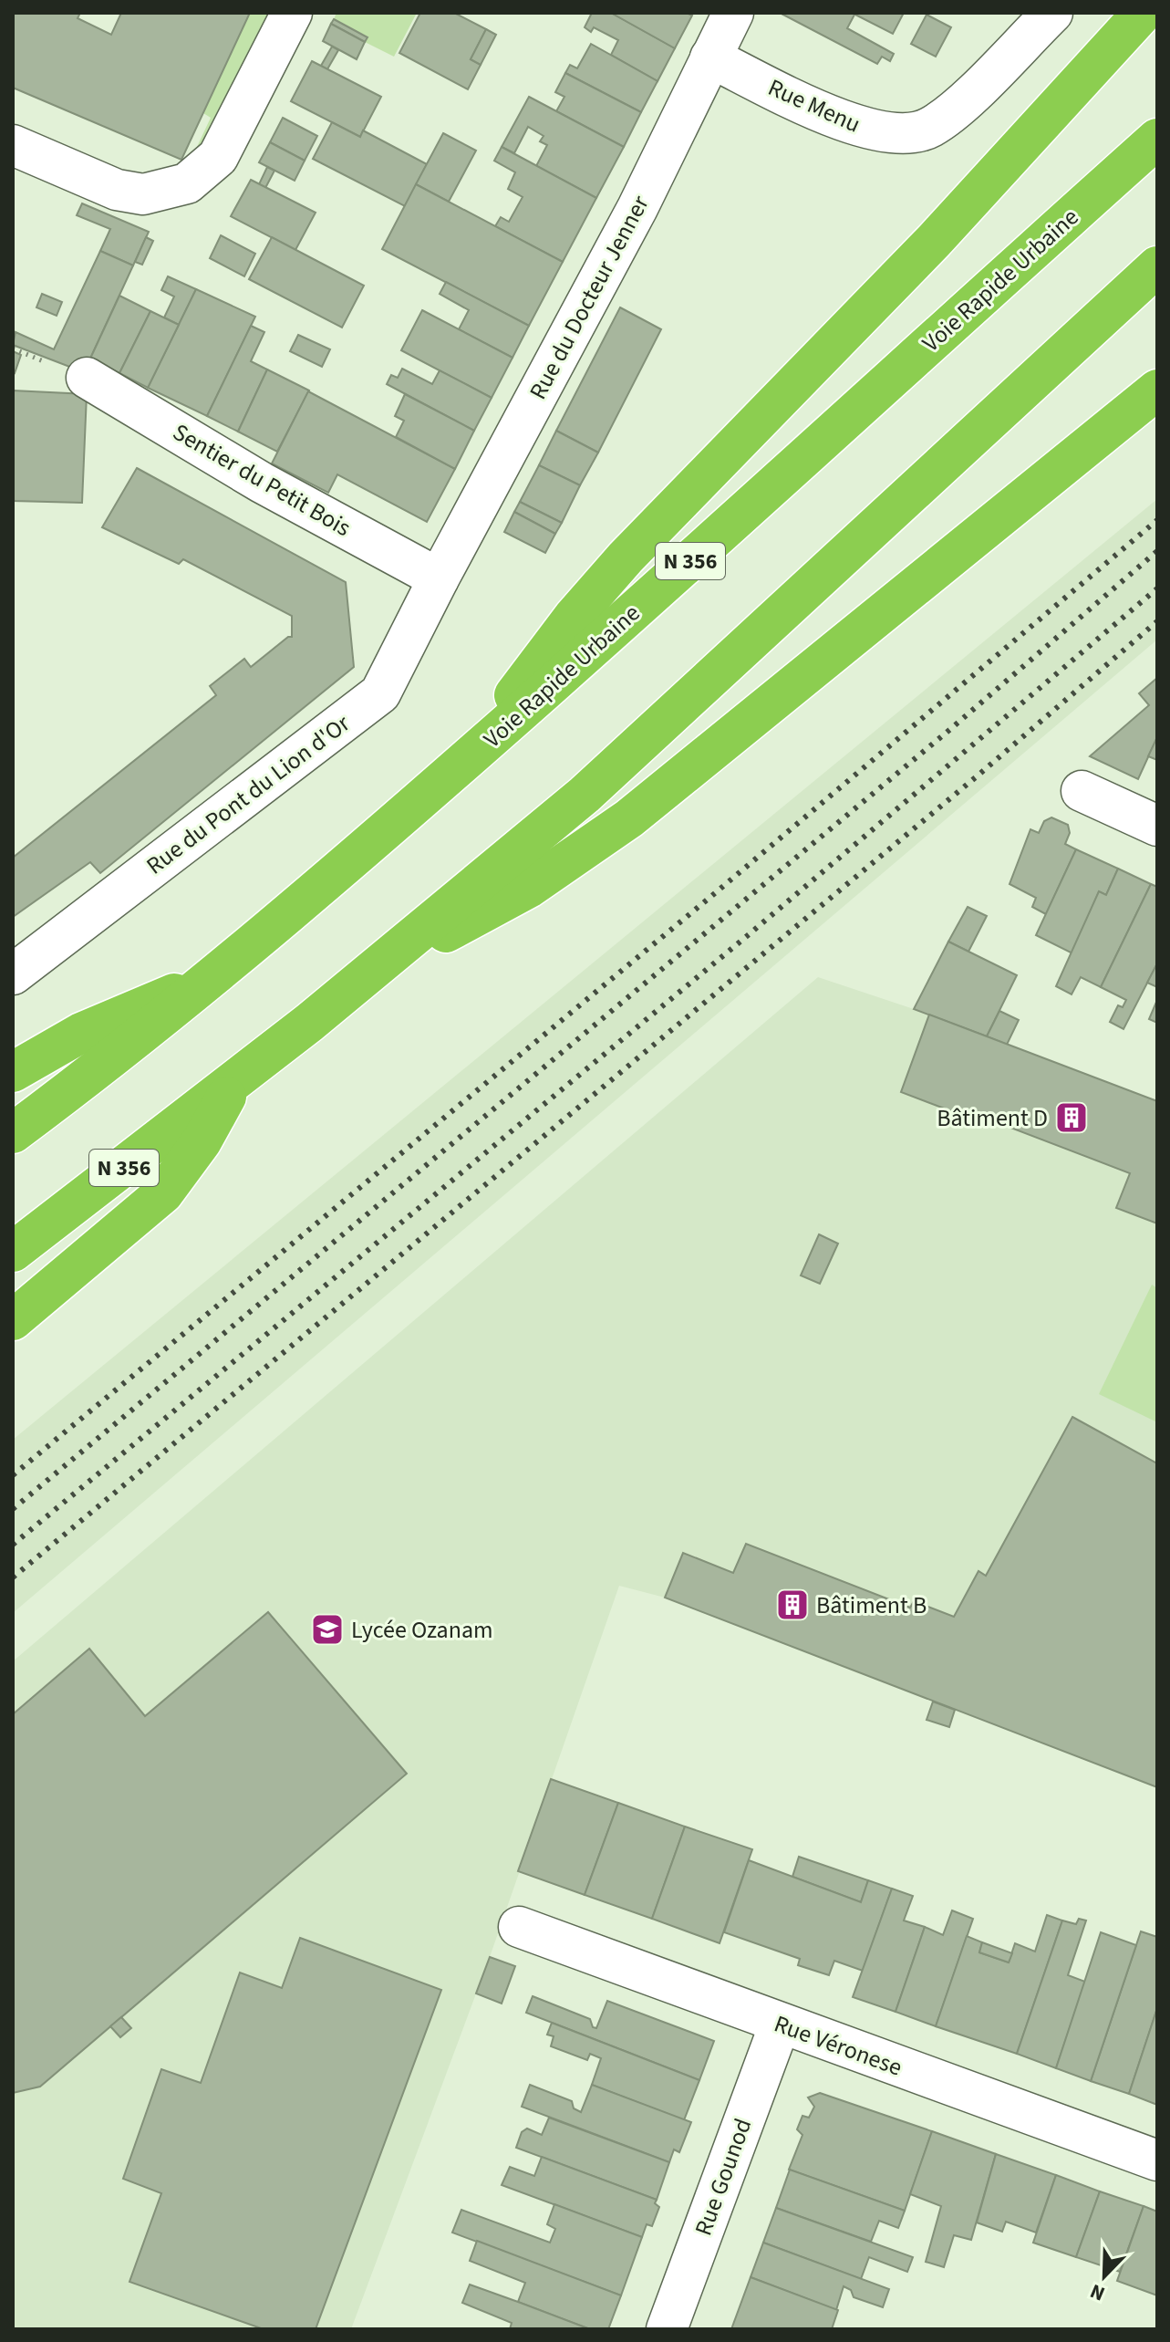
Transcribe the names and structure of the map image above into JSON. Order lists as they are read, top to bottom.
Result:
{
  "streets": {
    "highway": ["Voie Rapide Urbaine", "N 356"],
    "street": [
      "Rue Menu",
      "Rue du Docteur Jenner",
      "Sentier du Petit Bois",
      "Rue du Pont du Lion d'Or",
      "Rue Véronese",
      "Rue Gounod"
    ]
  },
  "crossings": [
    ["Rue Menu", "Rue du Docteur Jenner"],
    ["Rue du Docteur Jenner", "Sentier du Petit Bois"],
    ["Rue du Docteur Jenner", "Rue du Pont du Lion d'Or"],
    ["Sentier du Petit Bois", "Rue du Pont du Lion d'Or"],
    ["Rue Véronese", "Rue Gounod"]
  ],
  "places": {
    "building": ["Bâtiment D", "Bâtiment B"],
    "school or university": ["Lycée Ozanam"]
  },
  "north": "bottom left"
}
